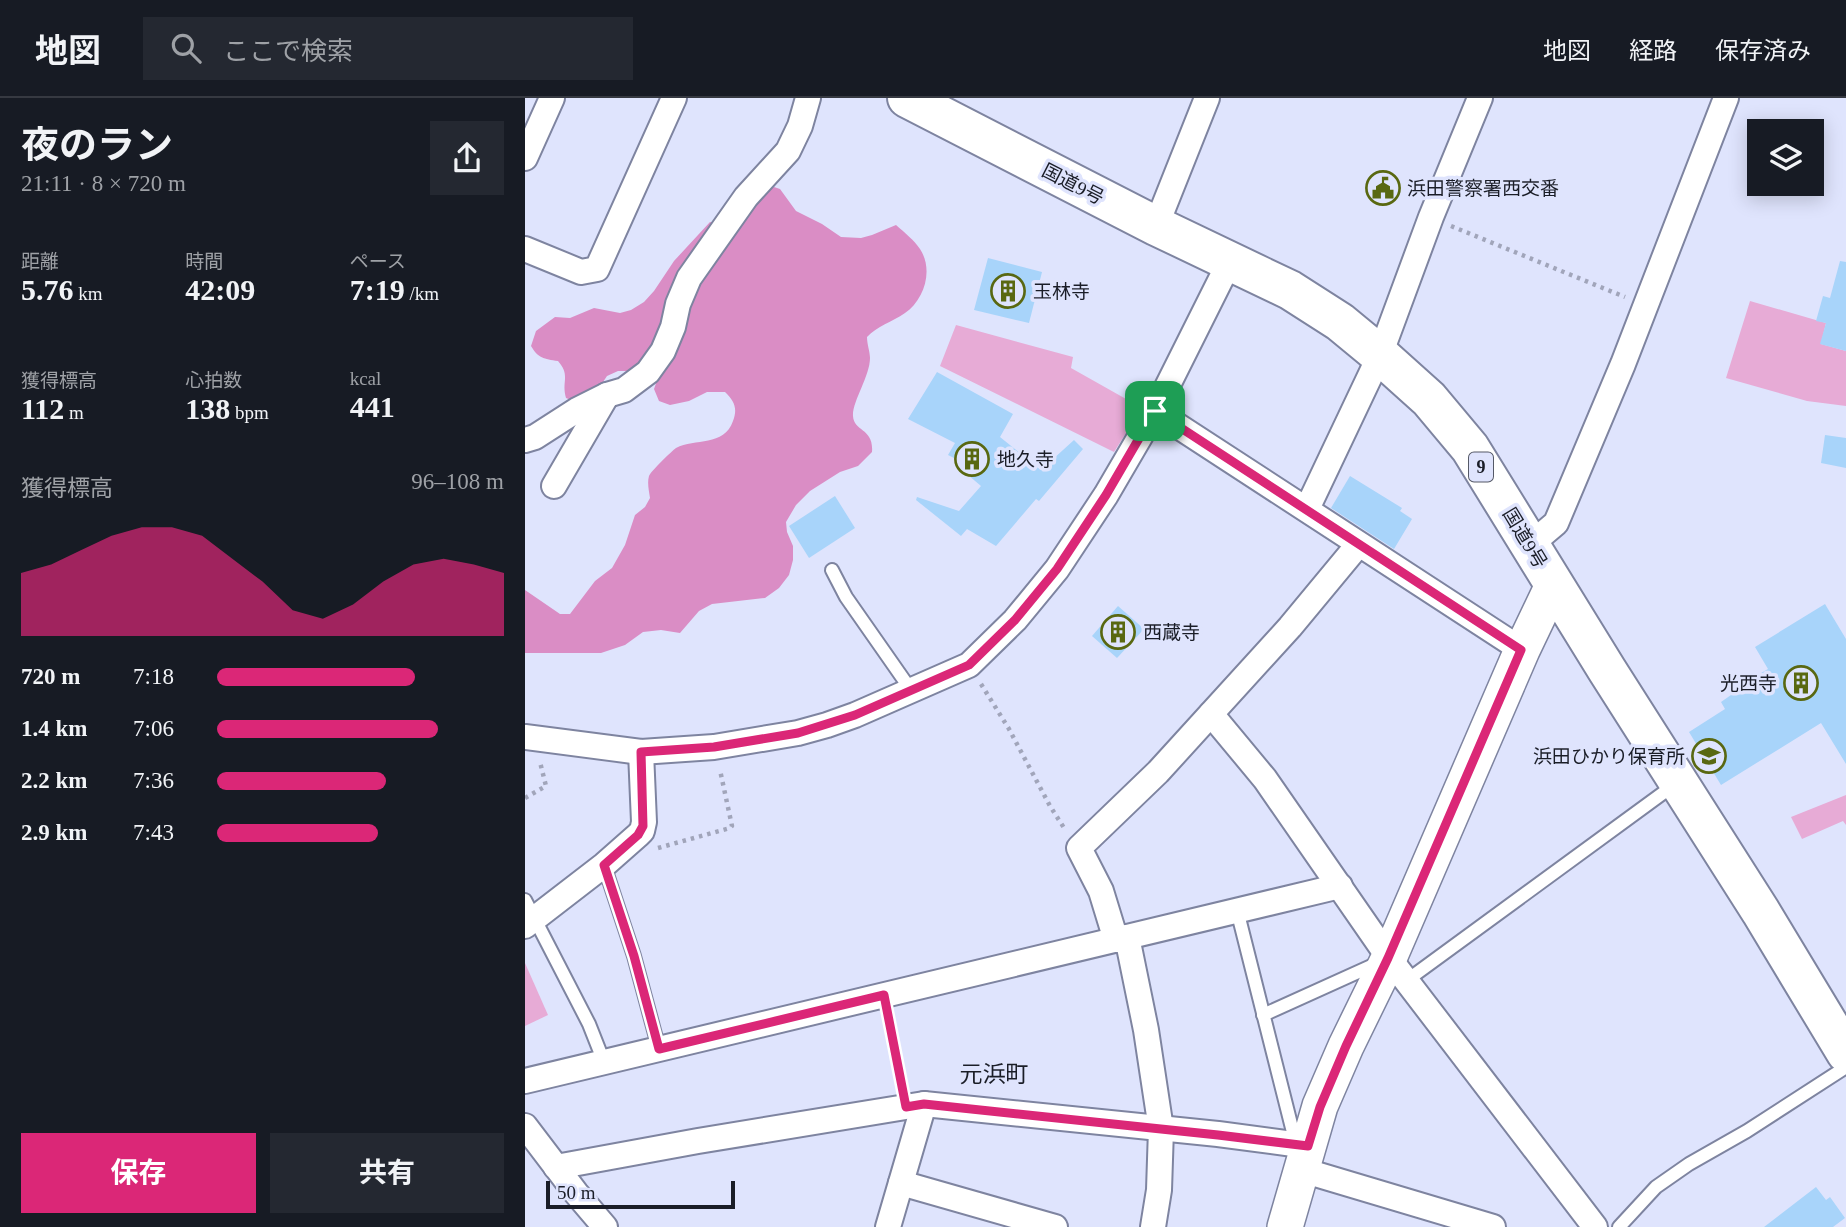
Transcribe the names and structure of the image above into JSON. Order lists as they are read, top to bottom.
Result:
{
  "streets": {
    "highway": ["国道9号", "9"]
  },
  "districts": ["元浜町"],
  "places": {
    "public building": ["浜田警察署西交番"],
    "building": [
      "玉林寺",
      "地久寺",
      "西蔵寺",
      "光西寺"
    ],
    "school or university": ["浜田ひかり保育所"]
  },
  "scale_bar": "50 m",
  "page": {
    "header": "地図",
    "search": "ここで検索",
    "nav": ["地図", "経路", "保存済み"],
    "heading": ["夜のラン", "21:11 · 8 × 720 m"],
    "stats": [
      ["距離", "5.76 km"],
      ["時間", "42:09"],
      ["ペース", "7:19 /km"],
      ["獲得標高", "112 m"],
      ["心拍数", "138 bpm"],
      ["kcal", "441"]
    ],
    "chart": ["獲得標高", "96–108 m"],
    "list": [
      {
        "name": "720 m",
        "note": "7:18"
      },
      {
        "name": "1.4 km",
        "note": "7:06"
      },
      {
        "name": "2.2 km",
        "note": "7:36"
      },
      {
        "name": "2.9 km",
        "note": "7:43"
      }
    ],
    "buttons": ["保存", "共有"],
    "scale": "50 m"
  }
}
